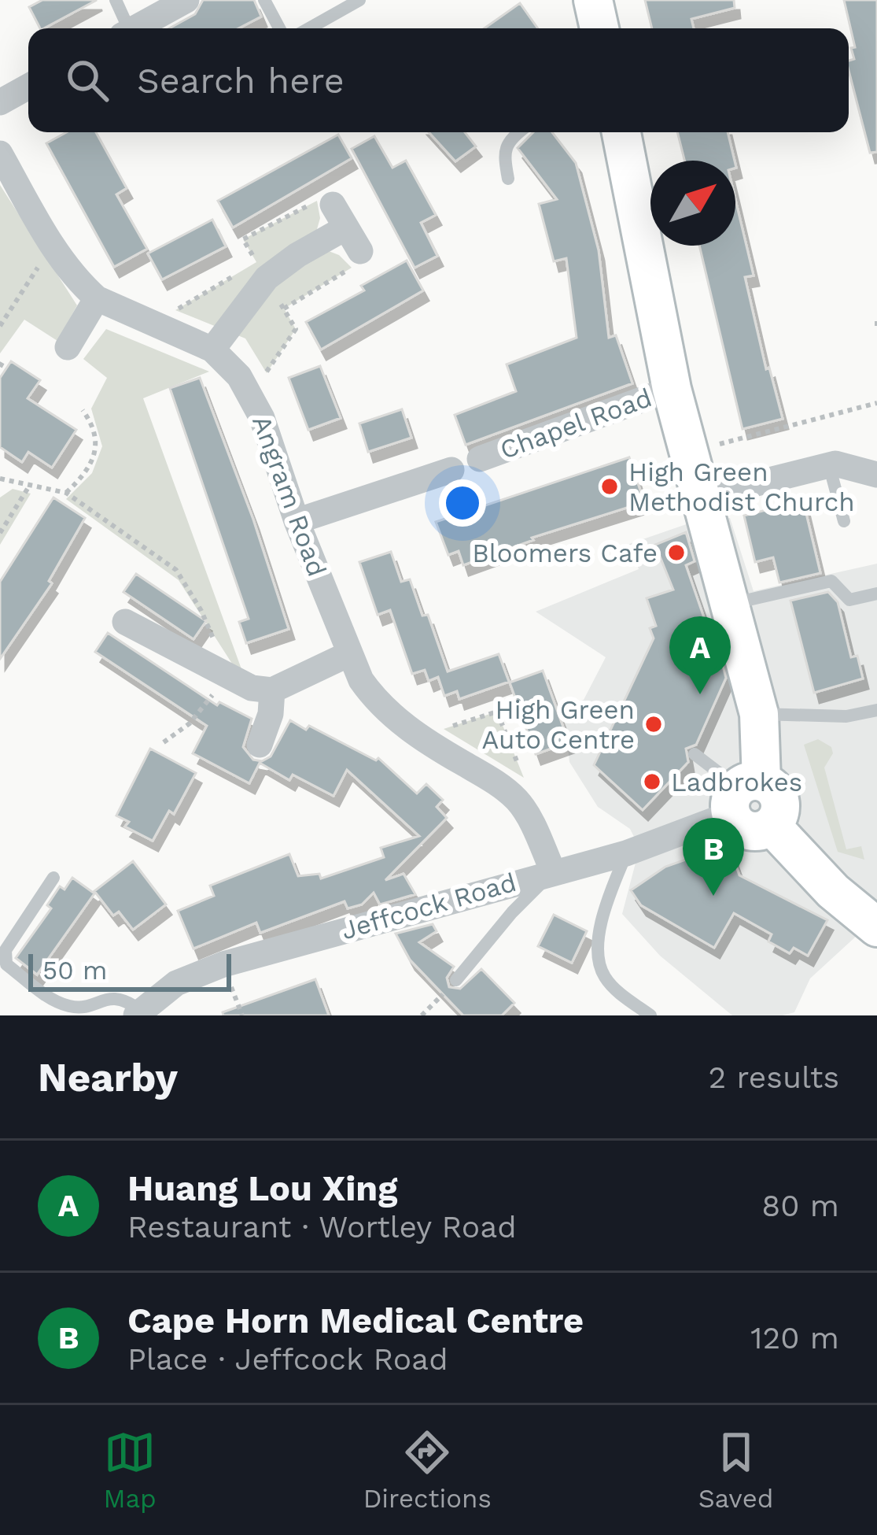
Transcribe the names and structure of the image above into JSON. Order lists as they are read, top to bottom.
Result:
{
  "streets": {
    "street": ["Chapel Road", "Angram Road", "Jeffcock Road"]
  },
  "crossings": [
    ["Angram Road", "Jeffcock Road"]
  ],
  "places": [
    "High Green Methodist Church",
    "Bloomers Cafe",
    "High Green Auto Centre",
    "Ladbrokes"
  ],
  "scale_bar": "50 m",
  "north": "top right",
  "page": {
    "search": "Search here",
    "pins": ["A", "B"],
    "scale": "50 m",
    "heading": ["Nearby", "2 results"],
    "list": [
      {
        "mark": "A",
        "name": "Huang Lou Xing",
        "note": "Restaurant · Wortley Road",
        "value": "80 m"
      },
      {
        "mark": "B",
        "name": "Cape Horn Medical Centre",
        "note": "Place · Jeffcock Road",
        "value": "120 m"
      }
    ],
    "nav": ["Map", "Directions", "Saved"]
  }
}
